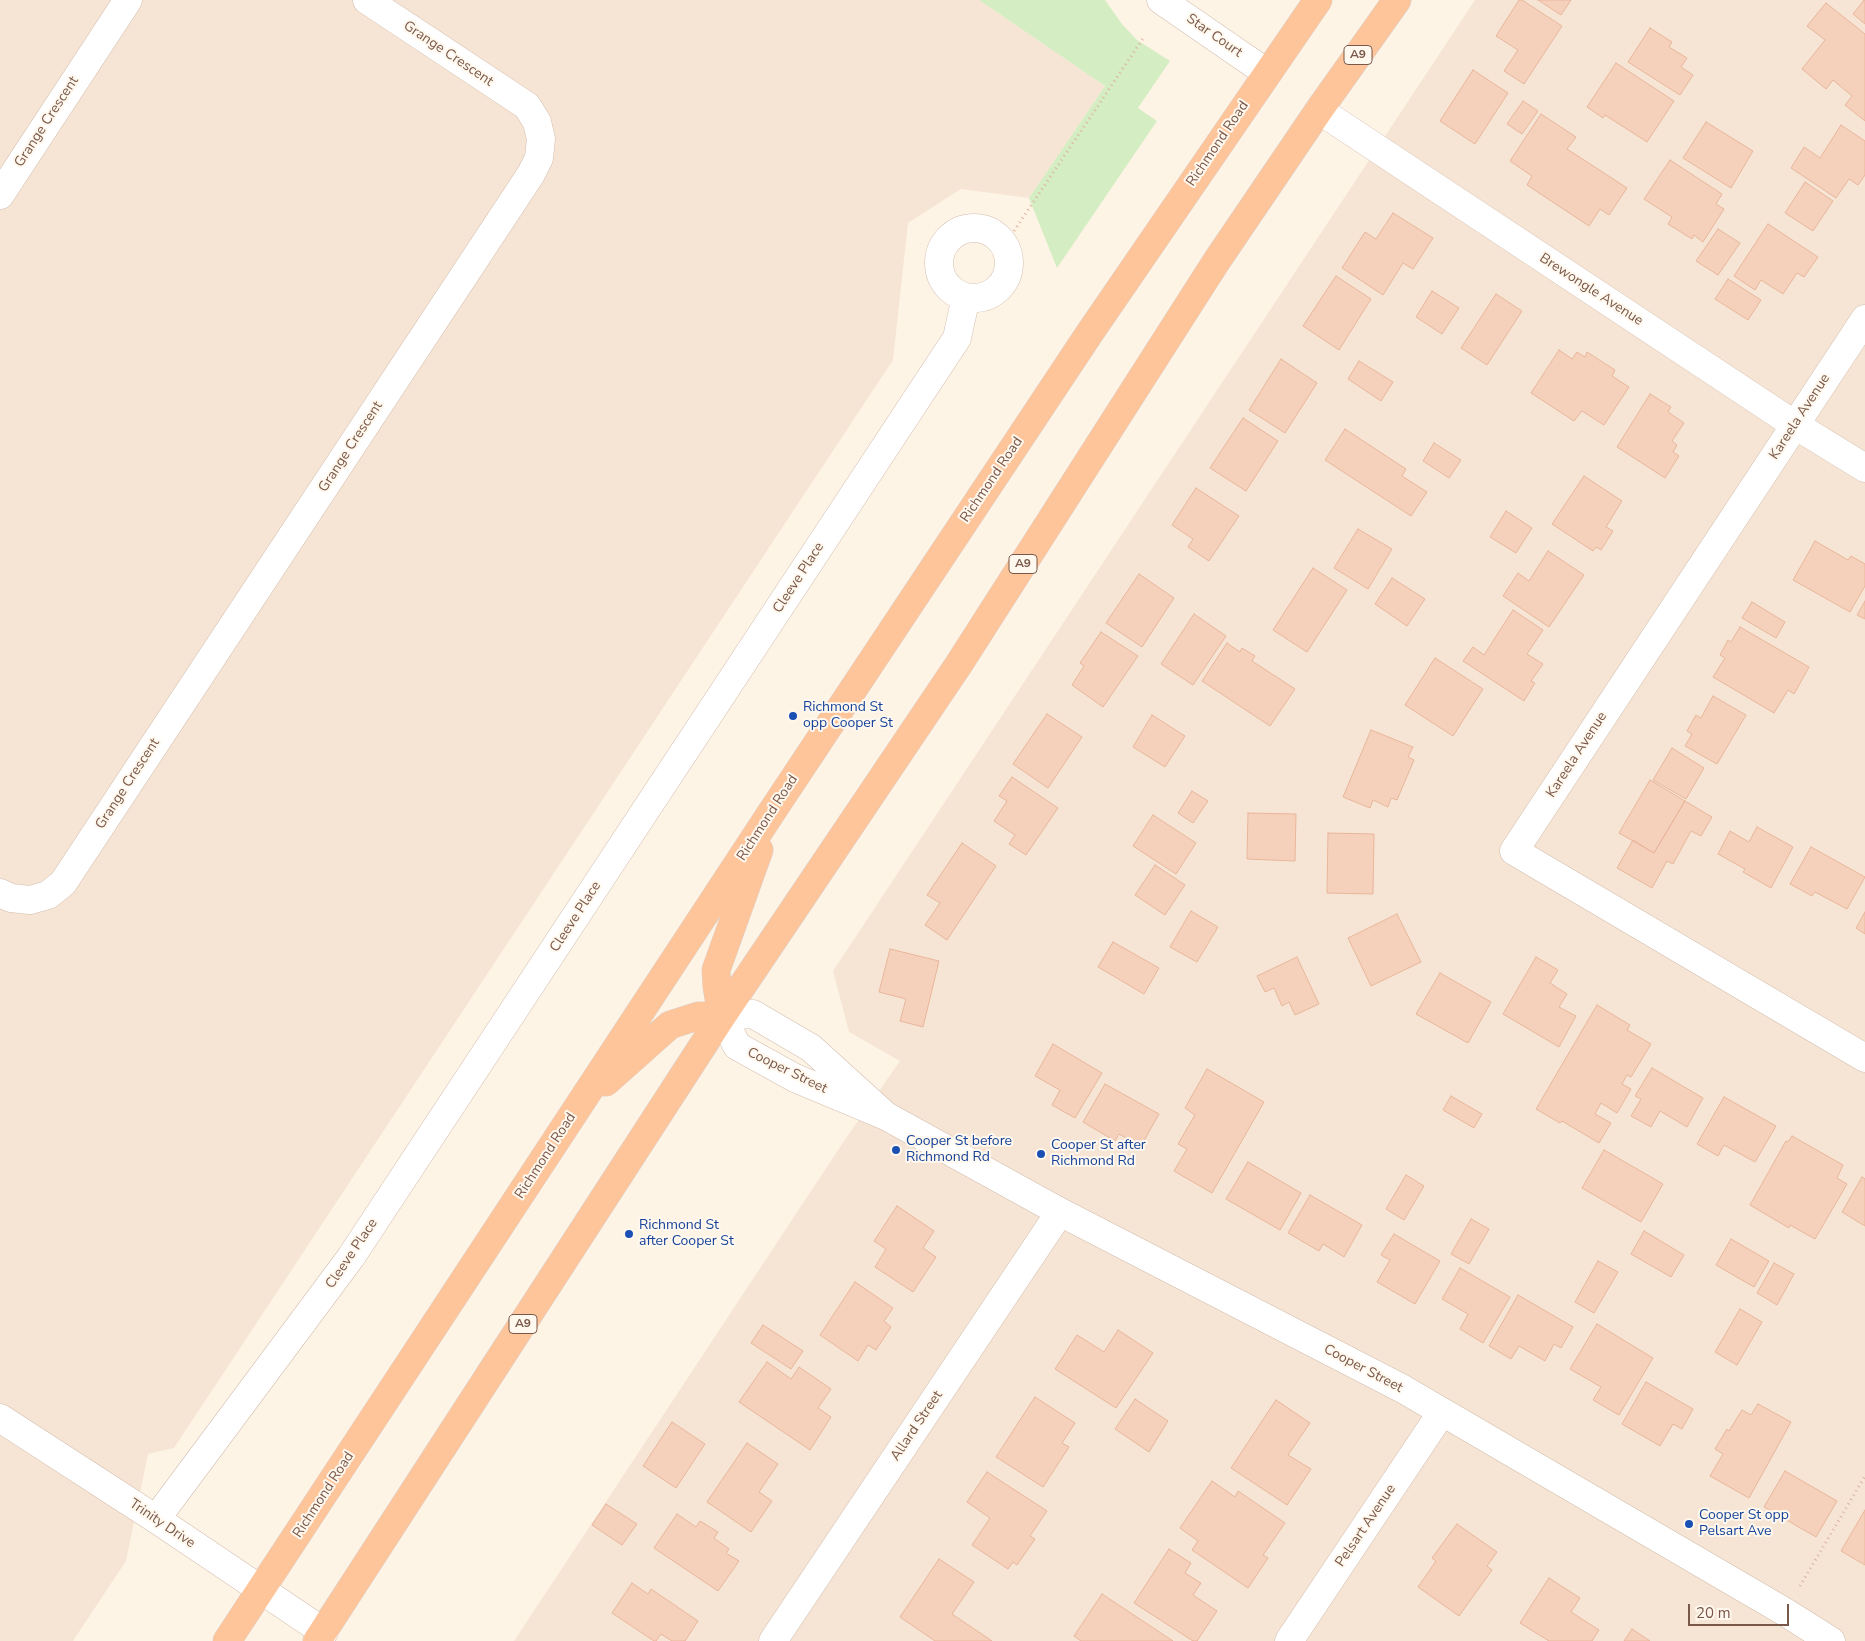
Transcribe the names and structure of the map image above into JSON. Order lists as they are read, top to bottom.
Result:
{
  "streets": {
    "highway": ["A9", "Richmond Road"],
    "street": [
      "Star Court",
      "Grange Crescent",
      "Brewongle Avenue",
      "Kareela Avenue",
      "Cleeve Place",
      "Cooper Street",
      "Allard Street",
      "Trinity Drive",
      "Pelsart Avenue"
    ]
  },
  "crossings": [
    ["Star Court", "Richmond Road"],
    ["A9", "Brewongle Avenue"],
    ["A9", "Cooper Street"],
    ["A9", "Trinity Drive"],
    ["Richmond Road", "Trinity Drive"],
    ["Brewongle Avenue", "Kareela Avenue"],
    ["Cleeve Place", "Trinity Drive"],
    ["Cooper Street", "Allard Street"],
    ["Cooper Street", "Pelsart Avenue"]
  ],
  "places": [
    "Richmond St opp Cooper St",
    "Cooper St before Richmond Rd",
    "Cooper St after Richmond Rd",
    "Richmond St after Cooper St",
    "Cooper St opp Pelsart Ave"
  ],
  "scale_bar": "20 m"
}
